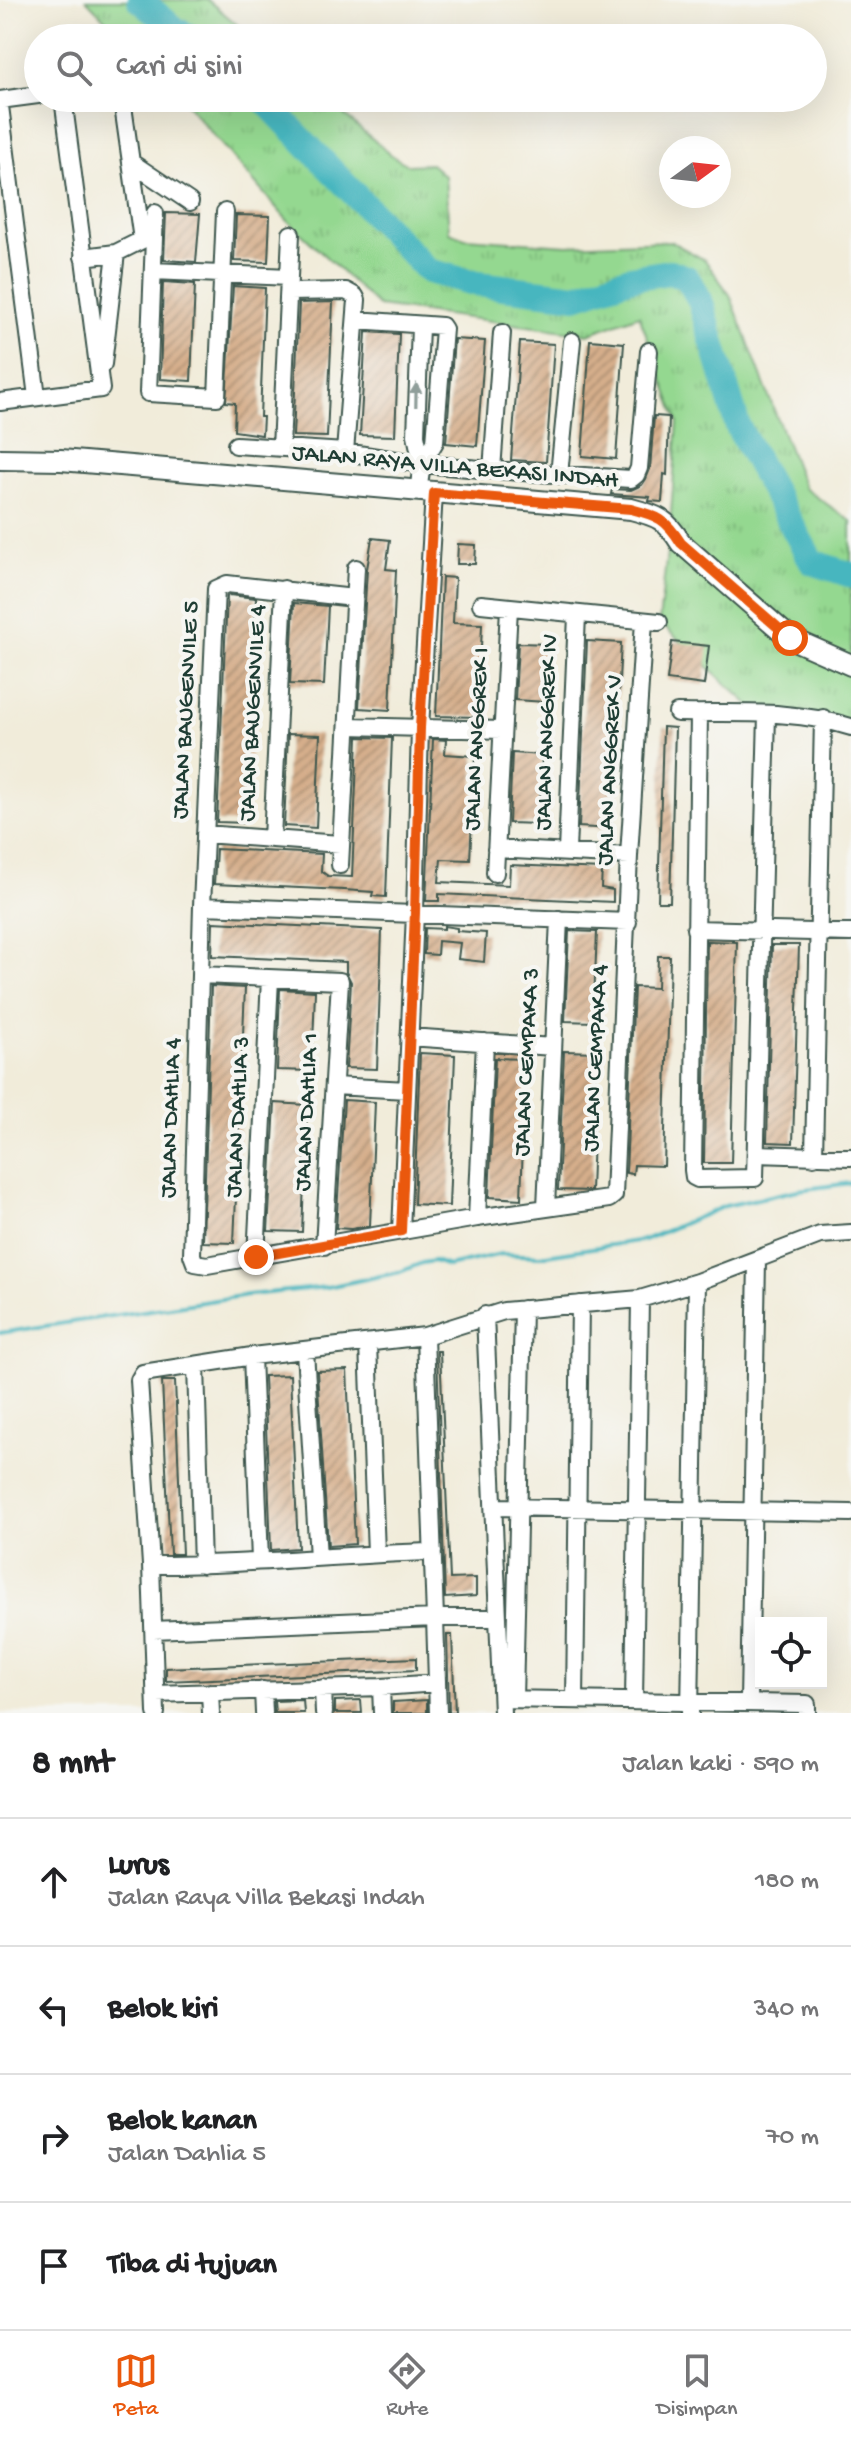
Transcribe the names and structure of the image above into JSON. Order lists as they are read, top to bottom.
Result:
{
  "streets": {
    "main road": ["JALAN RAYA VILLA BEKASI INDAH"],
    "street": [
      "JALAN BAUGENVILE 5",
      "JALAN BAUGENVILE 4",
      "JALAN ANGGREK IV",
      "JALAN ANGGREK I",
      "JALAN ANGGREK V",
      "JALAN CEMPAKA 4",
      "JALAN CEMPAKA 3",
      "JALAN DAHLIA 1",
      "JALAN DAHLIA 3",
      "JALAN DAHLIA 4"
    ]
  },
  "crossings": [
    ["JALAN BAUGENVILE 5", "JALAN BAUGENVILE 4"],
    ["JALAN BAUGENVILE 5", "JALAN DAHLIA 4"],
    ["JALAN ANGGREK IV", "JALAN ANGGREK V"],
    ["JALAN ANGGREK V", "JALAN CEMPAKA 4"],
    ["JALAN CEMPAKA 4", "JALAN CEMPAKA 3"],
    ["JALAN DAHLIA 1", "JALAN DAHLIA 3"],
    ["JALAN DAHLIA 3", "JALAN DAHLIA 4"]
  ],
  "north": "right",
  "page": {
    "search": "Cari di sini",
    "heading": ["8 mnt", "Jalan kaki · 590 m"],
    "list": [
      ["Lurus", "Jalan Raya Villa Bekasi Indah", "180 m"],
      ["Belok kiri", "340 m"],
      ["Belok kanan", "Jalan Dahlia 5", "70 m"],
      "Tiba di tujuan"
    ],
    "nav": ["Peta", "Rute", "Disimpan"]
  }
}
